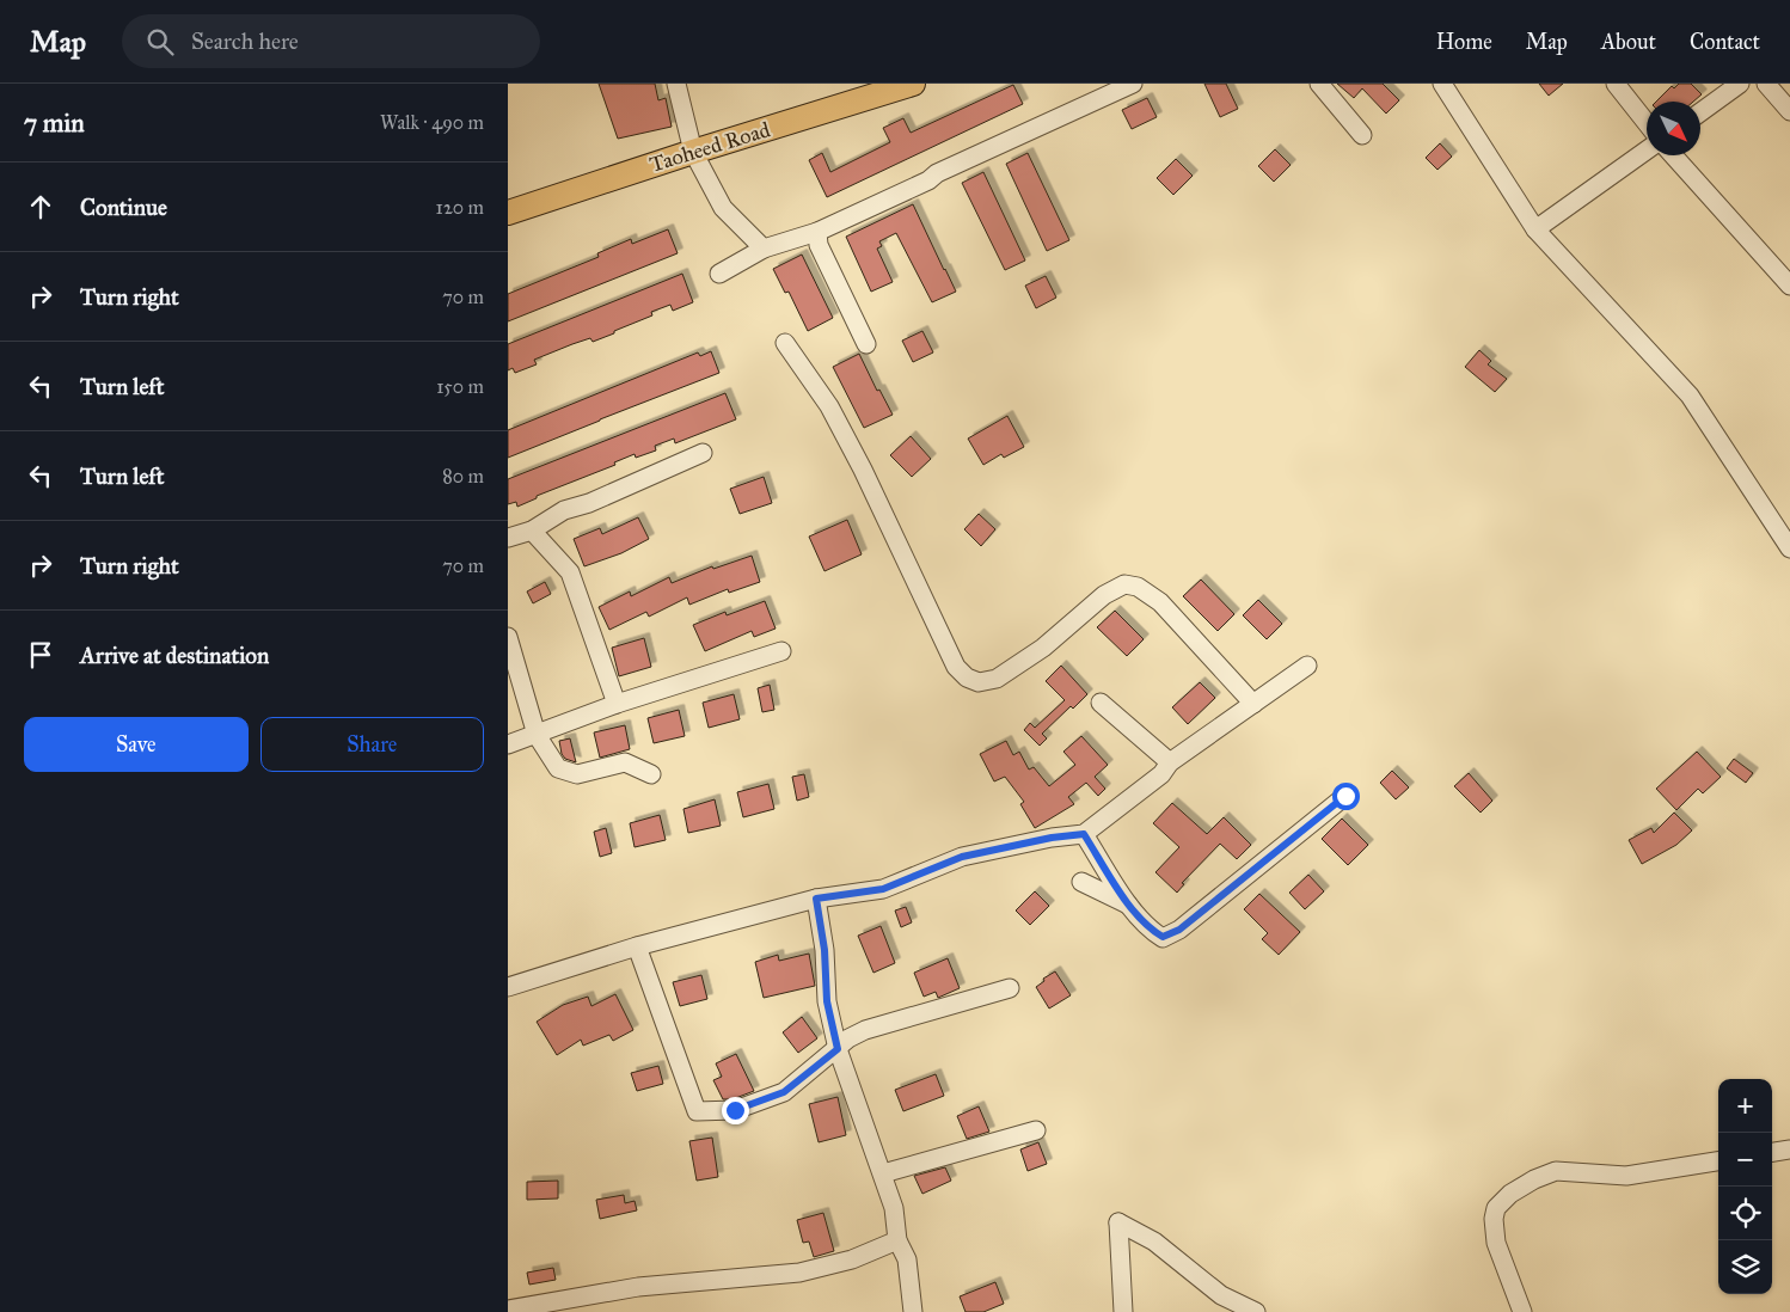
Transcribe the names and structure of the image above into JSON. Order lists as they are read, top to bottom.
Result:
{
  "streets": {
    "main road": ["Taoheed Road"]
  },
  "north": "bottom right",
  "page": {
    "header": "Map",
    "search": "Search here",
    "nav": [
      "Home",
      "Map",
      "About",
      "Contact"
    ],
    "heading": ["7 min", "Walk · 490 m"],
    "list": [
      ["Continue", "120 m"],
      ["Turn right", "70 m"],
      ["Turn left", "150 m"],
      ["Turn left", "80 m"],
      ["Turn right", "70 m"],
      "Arrive at destination"
    ],
    "buttons": ["Save", "Share"],
    "map_buttons": ["+", "−"]
  }
}
